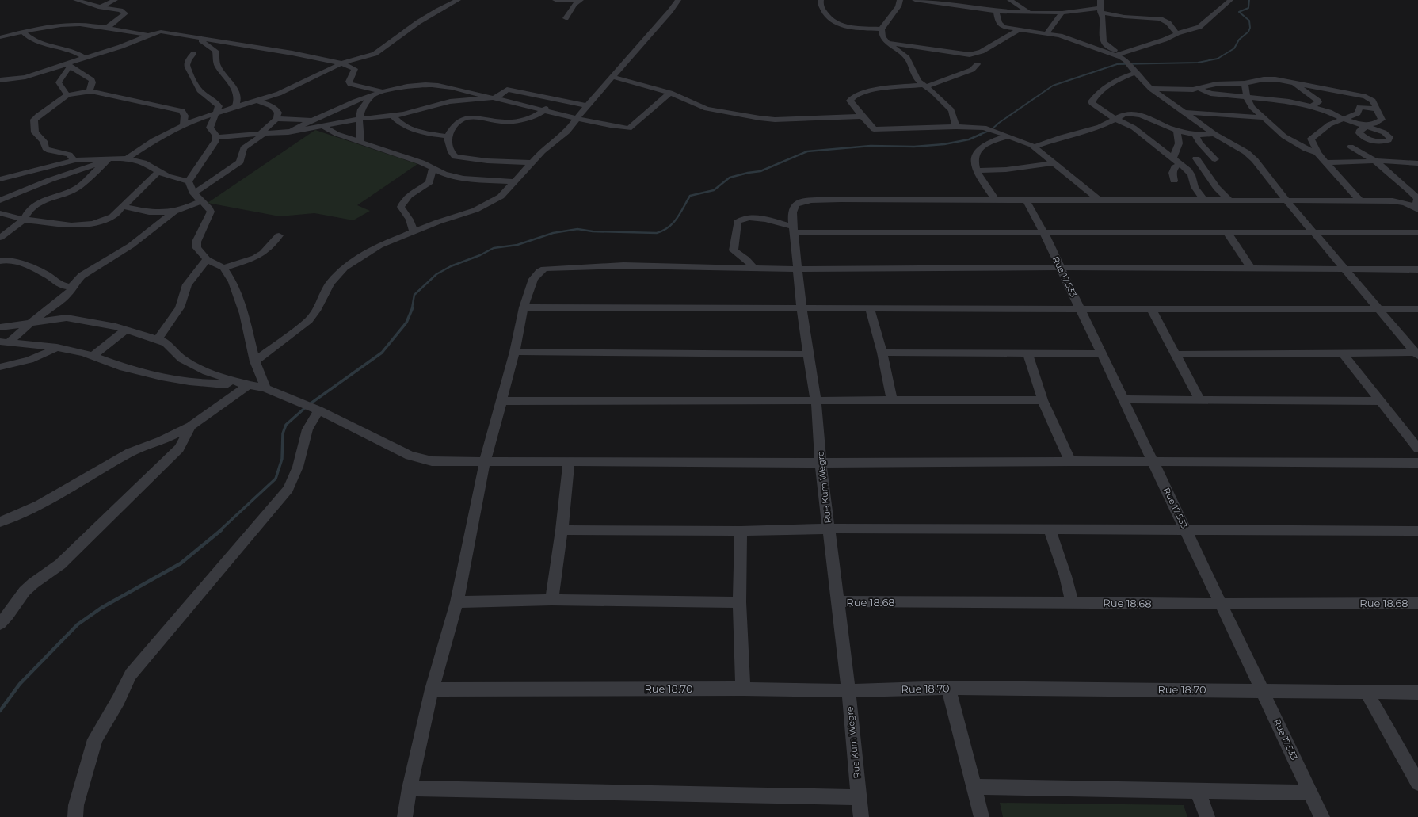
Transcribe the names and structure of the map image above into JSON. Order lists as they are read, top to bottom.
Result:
{
  "streets": {
    "street": [
      "Rue 17.533",
      "Rue Kum Wegre",
      "Rue 18.68",
      "Rue 18.70"
    ]
  },
  "crossings": [
    ["Rue 17.533", "Rue Kum Wegre"],
    ["Rue 17.533", "Rue 18.68"],
    ["Rue 17.533", "Rue 18.70"],
    ["Rue Kum Wegre", "Rue 18.68"],
    ["Rue Kum Wegre", "Rue 18.70"]
  ]
}
